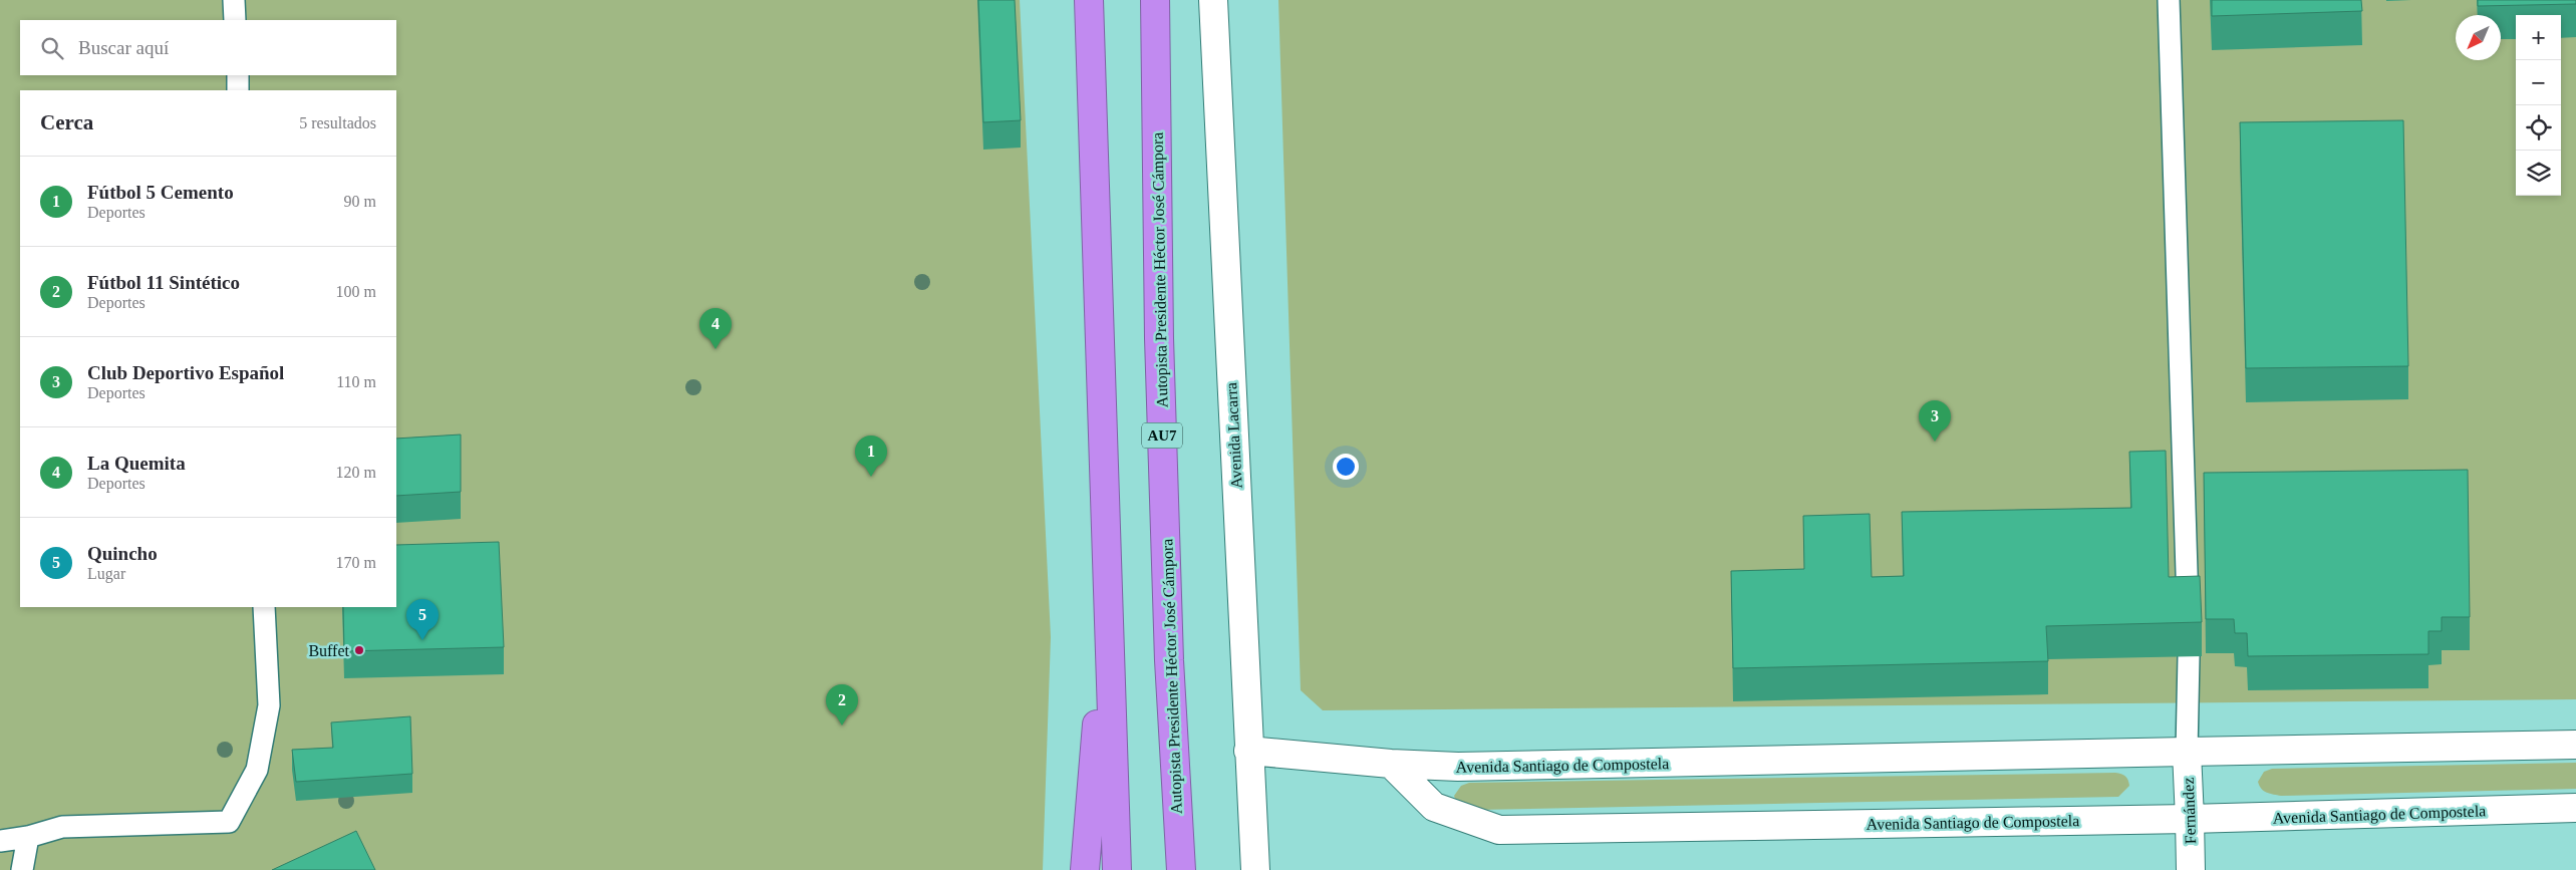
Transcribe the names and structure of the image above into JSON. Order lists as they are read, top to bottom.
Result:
{
  "streets": {
    "highway": ["Autopista Presidente Héctor José Cámpora", "AU7"],
    "street": ["Avenida Lacarra", "Avenida Santiago de Compostela", "Fernández"]
  },
  "crossings": [
    ["Avenida Lacarra", "Avenida Santiago de Compostela"],
    ["Avenida Santiago de Compostela", "Fernández"]
  ],
  "places": ["Buffet"],
  "north": "bottom left",
  "page": {
    "map_buttons": ["+", "−"],
    "search": "Buscar aquí",
    "heading": ["Cerca", "5 resultados"],
    "list": [
      {
        "mark": "1",
        "name": "Fútbol 5 Cemento",
        "note": "Deportes",
        "value": "90 m"
      },
      {
        "mark": "2",
        "name": "Fútbol 11 Sintético",
        "note": "Deportes",
        "value": "100 m"
      },
      {
        "mark": "3",
        "name": "Club Deportivo Español",
        "note": "Deportes",
        "value": "110 m"
      },
      {
        "mark": "4",
        "name": "La Quemita",
        "note": "Deportes",
        "value": "120 m"
      },
      {
        "mark": "5",
        "name": "Quincho",
        "note": "Lugar",
        "value": "170 m"
      }
    ],
    "pins": [
      "4",
      "3",
      "1",
      "5",
      "2"
    ]
  }
}
